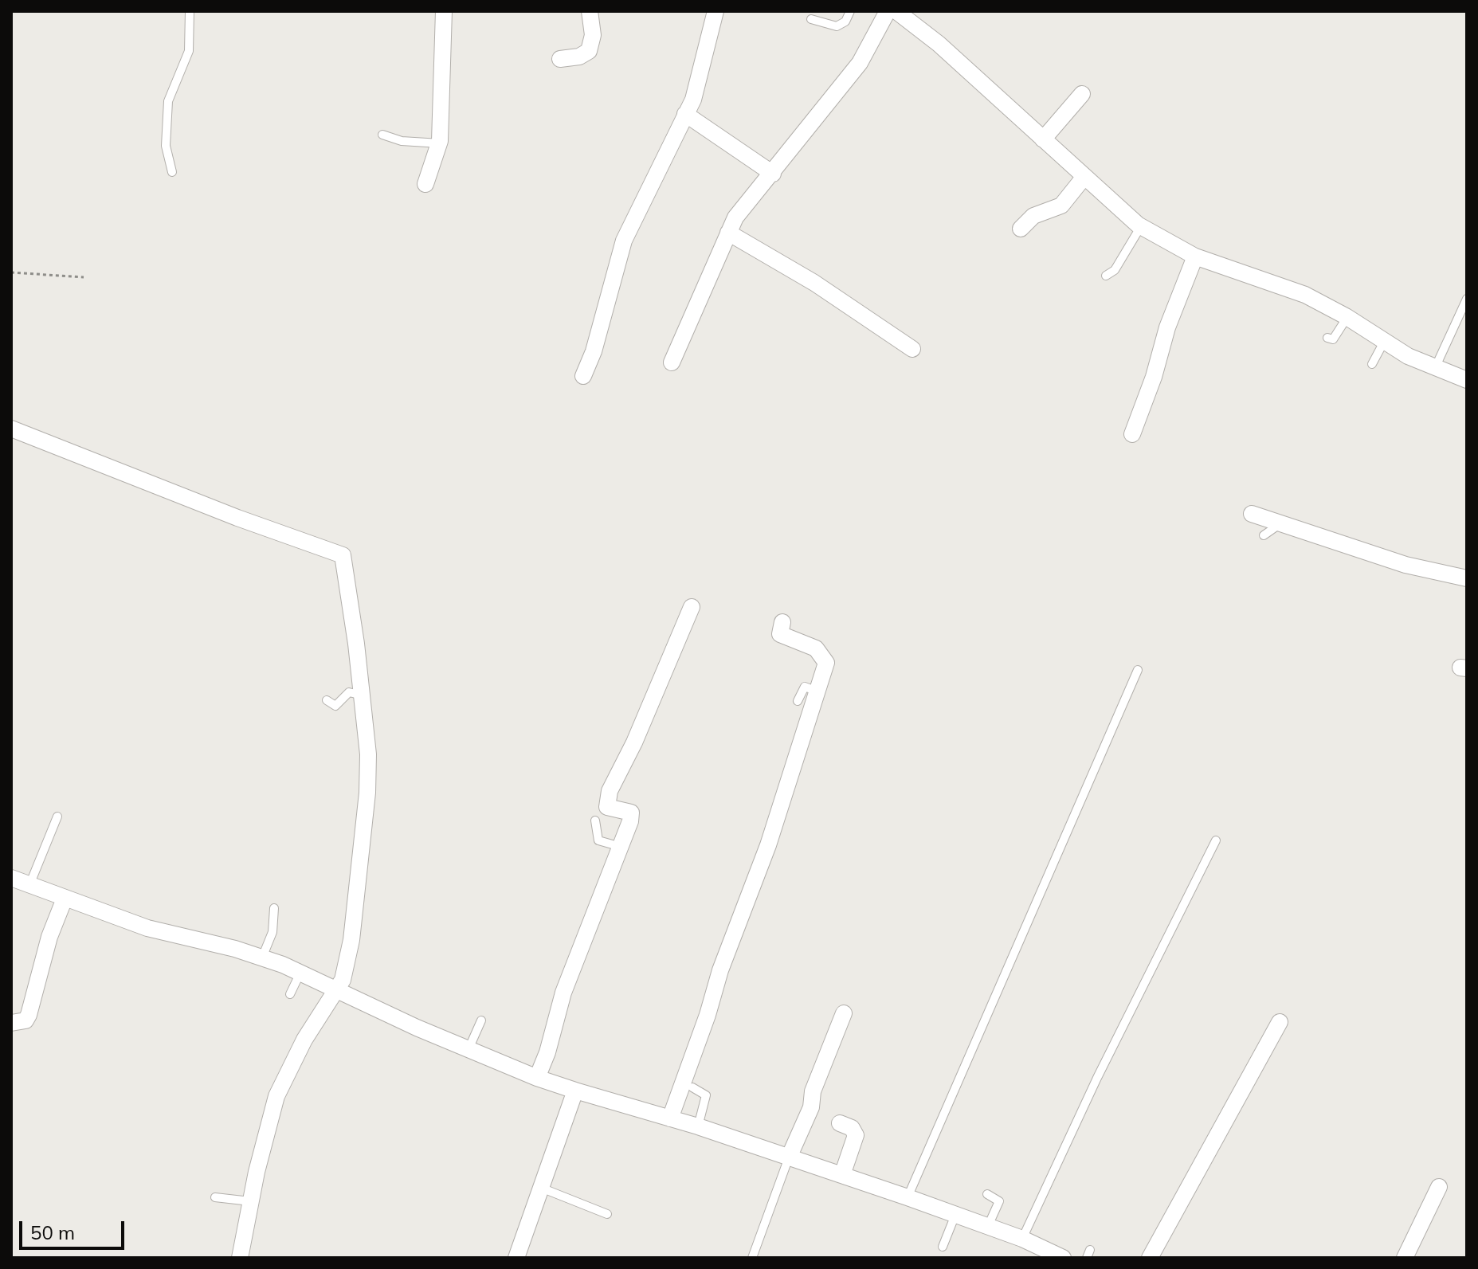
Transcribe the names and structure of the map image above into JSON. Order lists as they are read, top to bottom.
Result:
{
  "scale_bar": "50 m"
}
